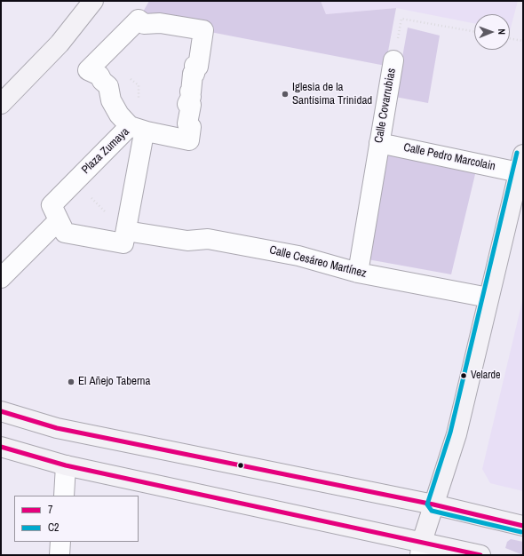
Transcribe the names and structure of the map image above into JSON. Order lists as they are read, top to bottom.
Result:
{
  "streets": {
    "street": [
      "Calle Covarrubias",
      "Plaza Zumaya",
      "Calle Pedro Marcolain",
      "Calle Cesáreo Martínez"
    ]
  },
  "crossings": [
    ["Calle Covarrubias", "Calle Pedro Marcolain"],
    ["Calle Covarrubias", "Calle Cesáreo Martínez"],
    ["Plaza Zumaya", "Calle Cesáreo Martínez"]
  ],
  "places": ["Iglesia de la Santísima Trinidad", "Velarde", "El Añejo Taberna"],
  "lines": ["transit line C2", "transit line 7"],
  "legend": ["7", "C2"],
  "north": "right"
}
